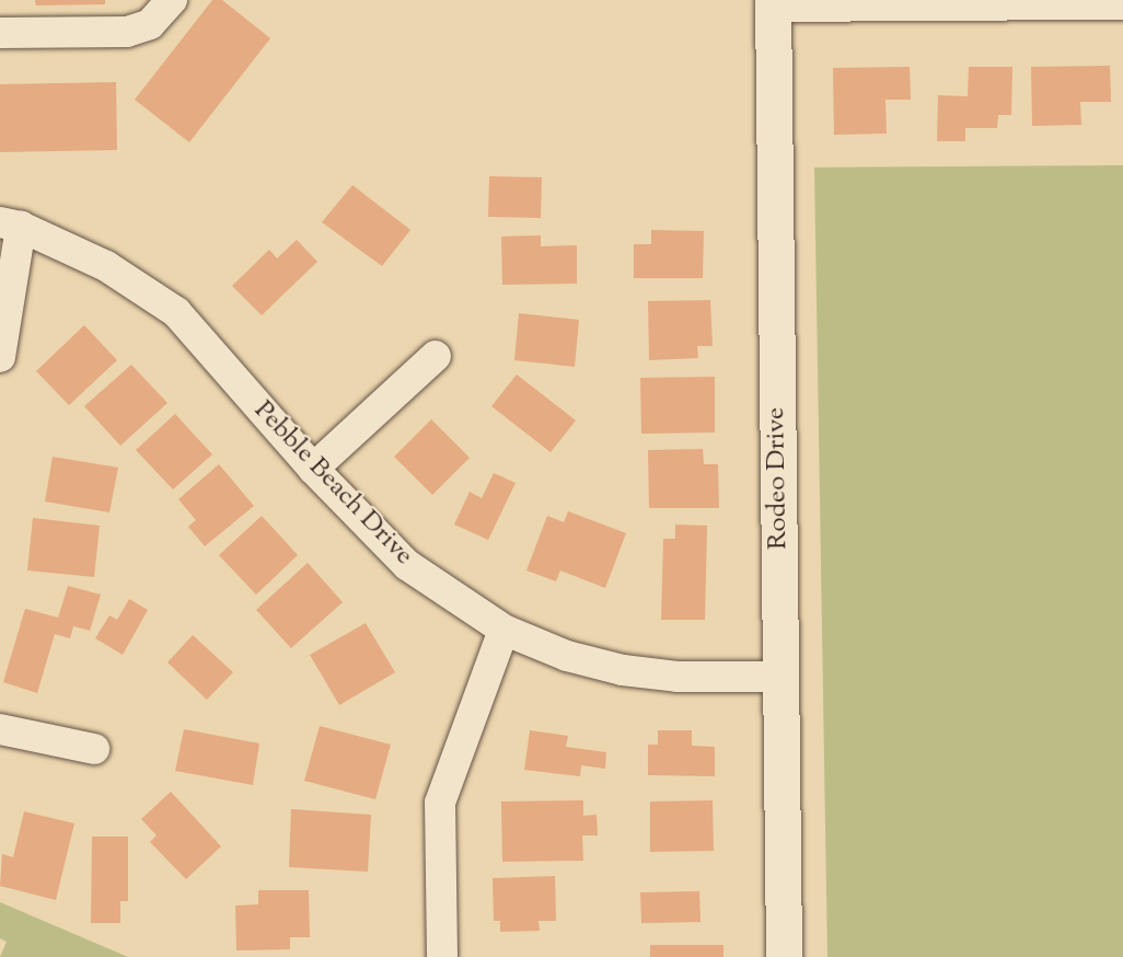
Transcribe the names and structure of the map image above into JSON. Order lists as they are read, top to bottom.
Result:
{
  "streets": {
    "street": ["Rodeo Drive", "Pebble Beach Drive"]
  },
  "crossings": [
    ["Rodeo Drive", "Pebble Beach Drive"]
  ]
}
